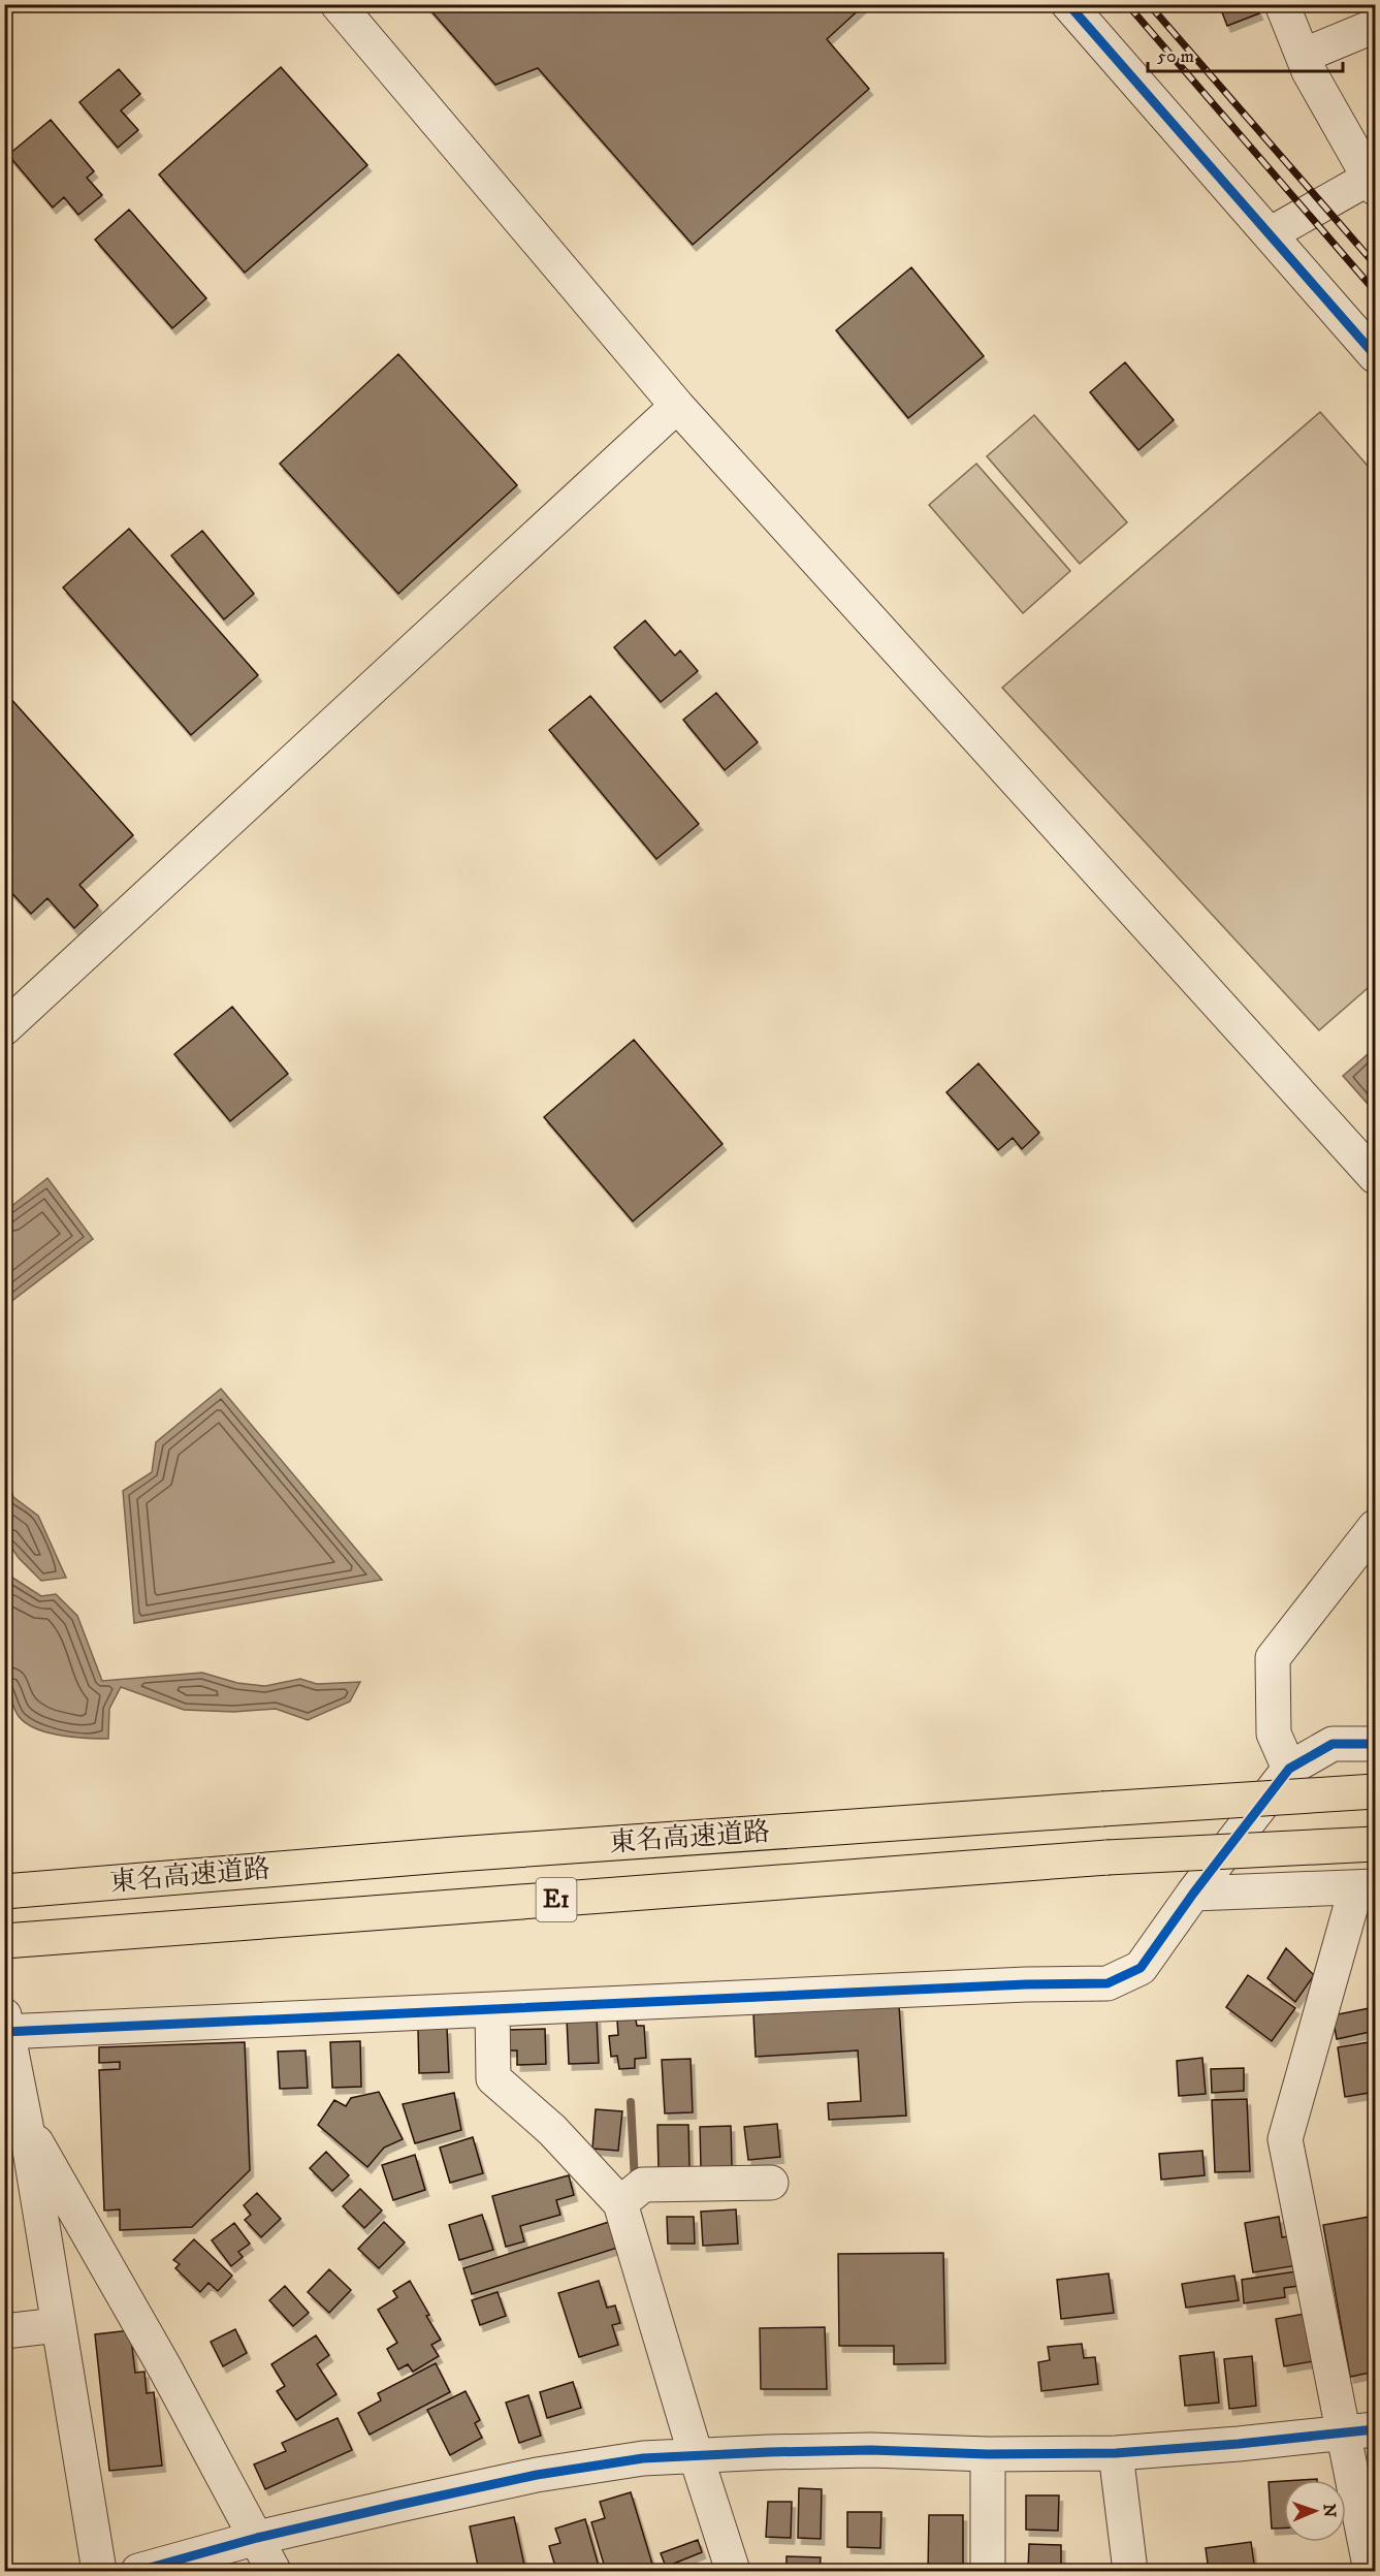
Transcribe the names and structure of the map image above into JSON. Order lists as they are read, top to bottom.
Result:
{
  "streets": {
    "highway": ["東名高速道路", "E1"]
  },
  "scale_bar": "50 m",
  "north": "right"
}
